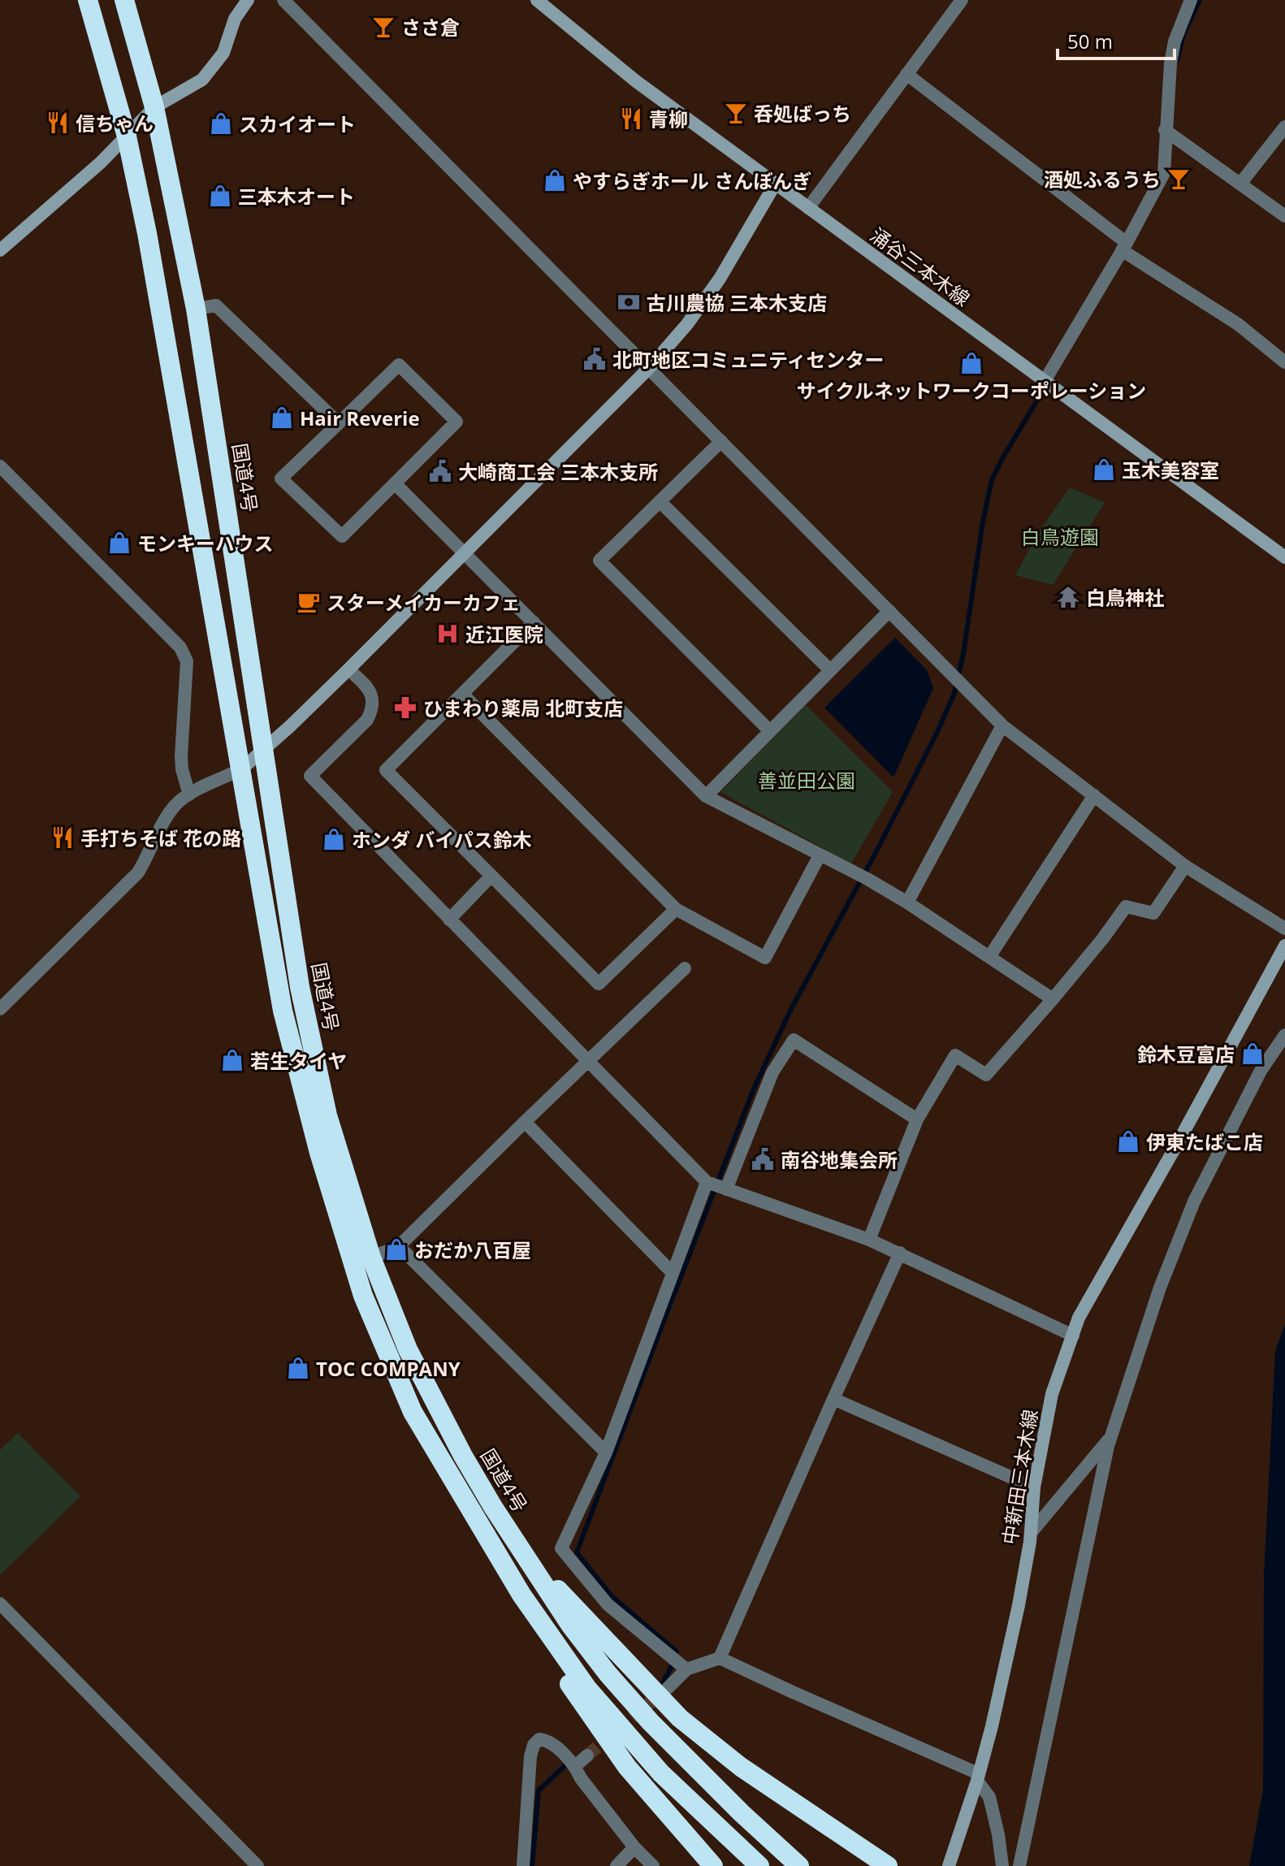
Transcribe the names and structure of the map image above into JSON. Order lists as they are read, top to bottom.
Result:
{
  "streets": {
    "highway": ["国道4号"],
    "main road": ["涌谷三本木線", "中新田三本木線"]
  },
  "parks": ["白鳥遊園", "善並田公園"],
  "places": {
    "bar": ["ささ倉", "呑処ばっち", "酒処ふるうち"],
    "restaurant": ["青柳", "信ちゃん", "手打ちそば 花の路"],
    "shop": [
      "スカイオート",
      "やすらぎホール さんぼんぎ",
      "三本木オート",
      "サイクルネットワークコーポレーション",
      "Hair Reverie",
      "玉木美容室",
      "モンキーハウス",
      "ホンダ バイパス鈴木",
      "鈴木豆富店",
      "若生タイヤ",
      "伊東たばこ店",
      "おだか八百屋",
      "TOC COMPANY"
    ],
    "bank": ["古川農協 三本木支店"],
    "public building": ["北町地区コミュニティセンター", "大崎商工会 三本木支所", "南谷地集会所"],
    "temple": ["白鳥神社"],
    "cafe": ["スターメイカーカフェ"],
    "hospital": ["近江医院"],
    "pharmacy": ["ひまわり薬局 北町支店"]
  },
  "scale_bar": "50 m"
}
